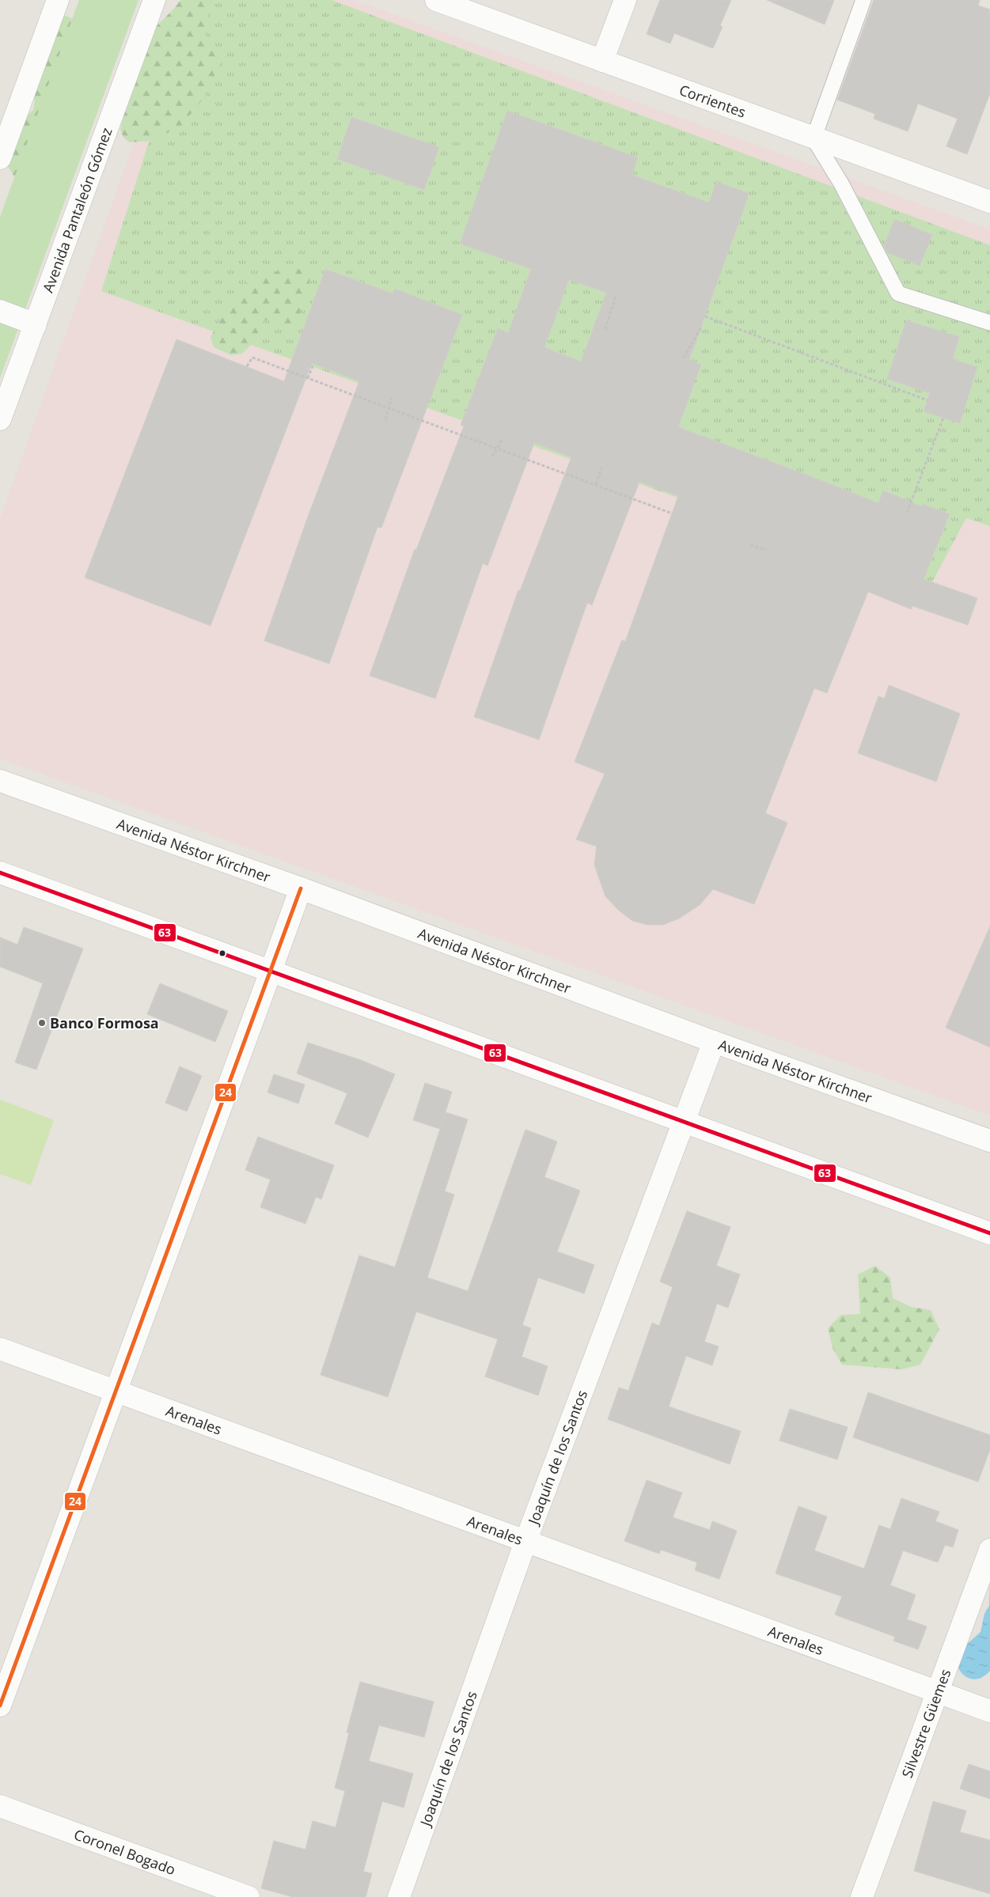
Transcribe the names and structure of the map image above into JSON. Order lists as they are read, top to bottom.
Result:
{
  "streets": {
    "street": [
      "Corrientes",
      "Avenida Pantaleón Gómez",
      "Avenida Néstor Kirchner",
      "Arenales",
      "Joaquín de los Santos",
      "Silvestre Güemes",
      "Coronel Bogado"
    ]
  },
  "crossings": [
    ["Avenida Néstor Kirchner", "Joaquín de los Santos"],
    ["Arenales", "Joaquín de los Santos"],
    ["Arenales", "Silvestre Güemes"]
  ],
  "places": ["Banco Formosa"],
  "lines": ["transit line 63", "transit line 24"]
}
